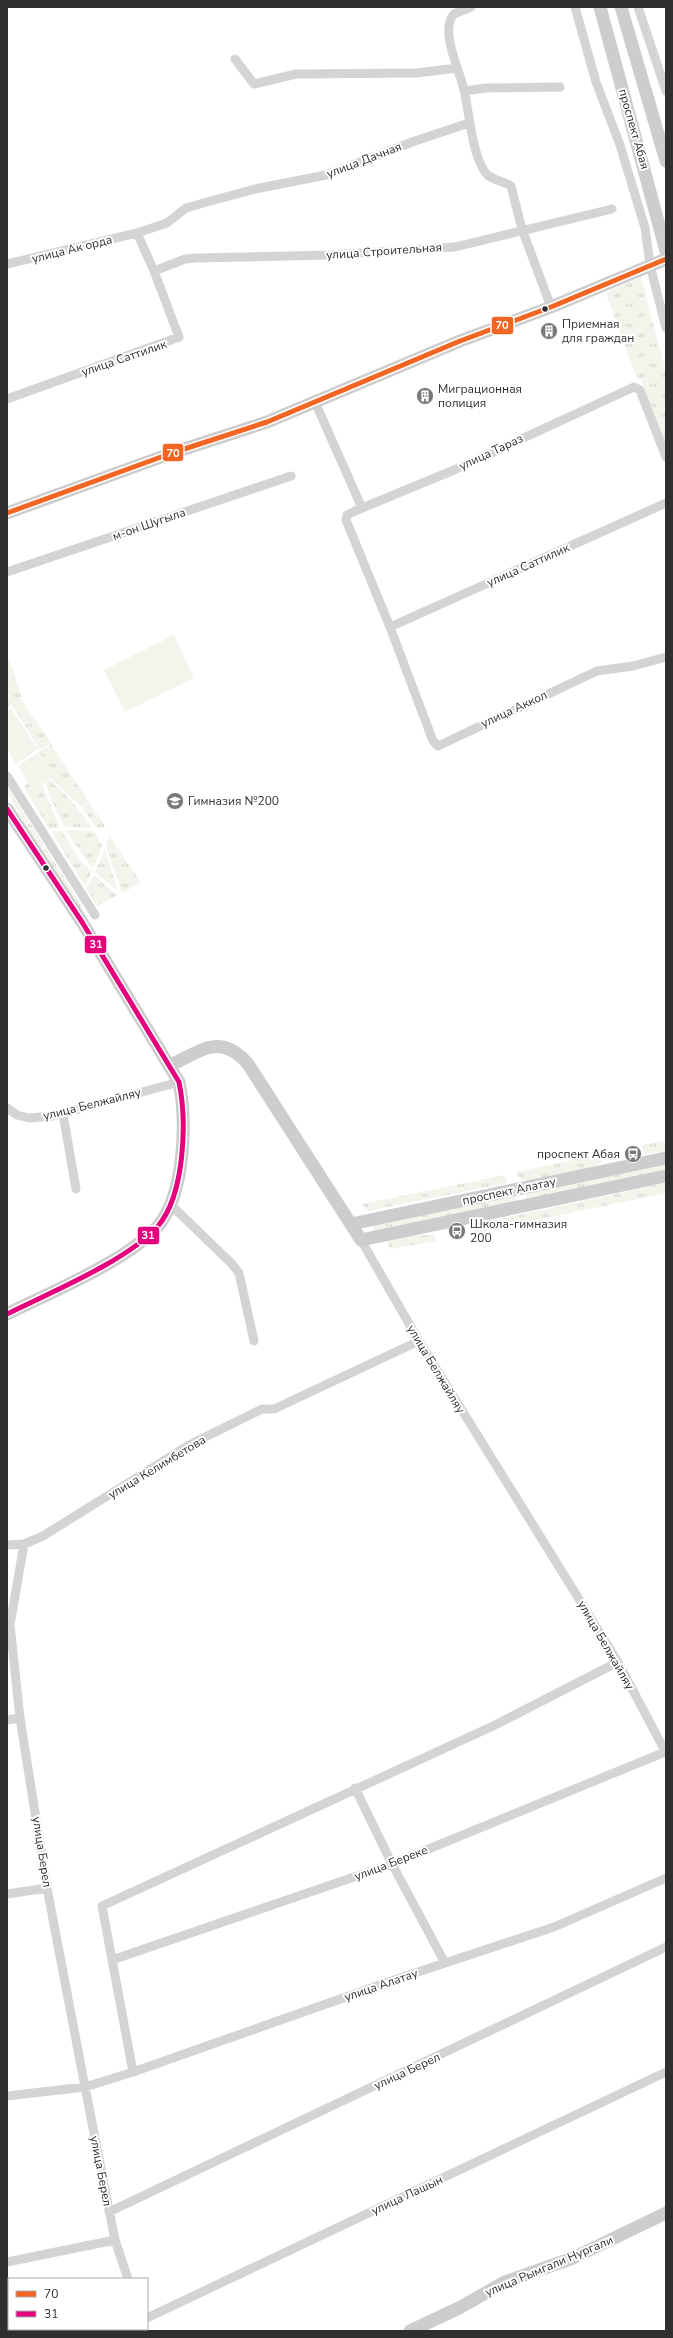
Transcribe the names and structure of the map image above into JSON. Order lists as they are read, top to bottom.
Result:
{
  "streets": {
    "main road": [
      "проспект Абая",
      "улица Белжайляу",
      "проспект Алатау",
      "улица Рымгали Нургали"
    ],
    "street": [
      "улица Дачная",
      "улица Ак орда",
      "улица Строительная",
      "улица Саттилик",
      "улица Тараз",
      "м-он Шугыла",
      "улица Аккол",
      "улица Келимбетова",
      "улица Берел",
      "улица Береке",
      "улица Алатау",
      "улица Лашын"
    ]
  },
  "crossings": [
    ["улица Дачная", "улица Ак орда"],
    ["улица Дачная", "улица Саттилик"],
    ["улица Ак орда", "улица Саттилик"],
    ["улица Строительная", "улица Саттилик"],
    ["улица Саттилик", "улица Тараз"],
    ["улица Саттилик", "улица Аккол"],
    ["улица Тараз", "улица Аккол"],
    ["улица Белжайляу", "проспект Алатау"],
    ["улица Белжайляу", "улица Келимбетова"],
    ["улица Белжайляу", "улица Береке"],
    ["улица Келимбетова", "улица Берел"],
    ["улица Берел", "улица Алатау"]
  ],
  "places": {
    "building": ["Приемная для граждан", "Миграционная полиция"],
    "school or university": ["Гимназия №200"],
    "bus stop": ["проспект Абая", "Школа-гимназия 200"]
  },
  "lines": ["transit line 70", "transit line 31"],
  "legend": ["70", "31"]
}
